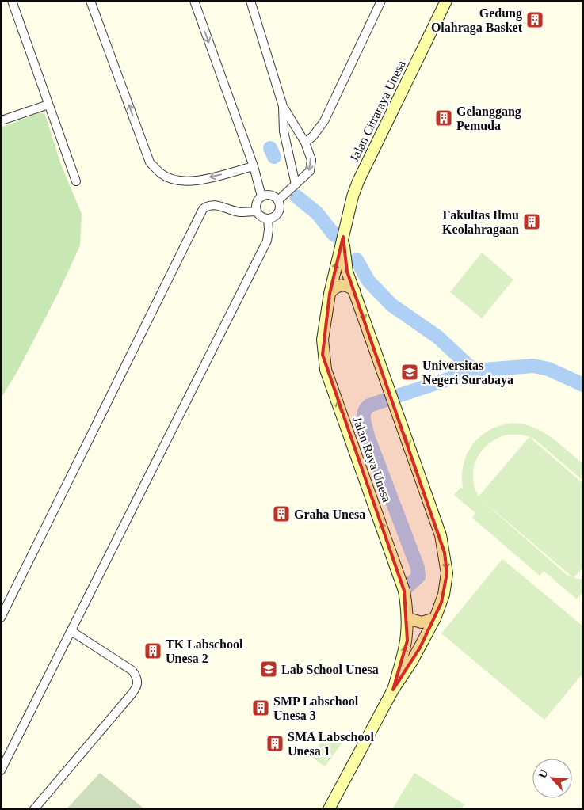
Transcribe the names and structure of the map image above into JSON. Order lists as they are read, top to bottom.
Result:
{
  "streets": {
    "main road": ["Jalan Citraraya Unesa", "Jalan Raya Unesa"]
  },
  "crossings": [
    ["Jalan Citraraya Unesa", "Jalan Raya Unesa"]
  ],
  "places": {
    "building": [
      "Gedung Olahraga Basket",
      "Gelanggang Pemuda",
      "Fakultas Ilmu Keolahragaan",
      "Graha Unesa",
      "TK Labschool Unesa 2",
      "SMP Labschool Unesa 3",
      "SMA Labschool Unesa 1"
    ],
    "school or university": ["Universitas Negeri Surabaya", "Lab School Unesa"]
  },
  "north": "top left"
}
